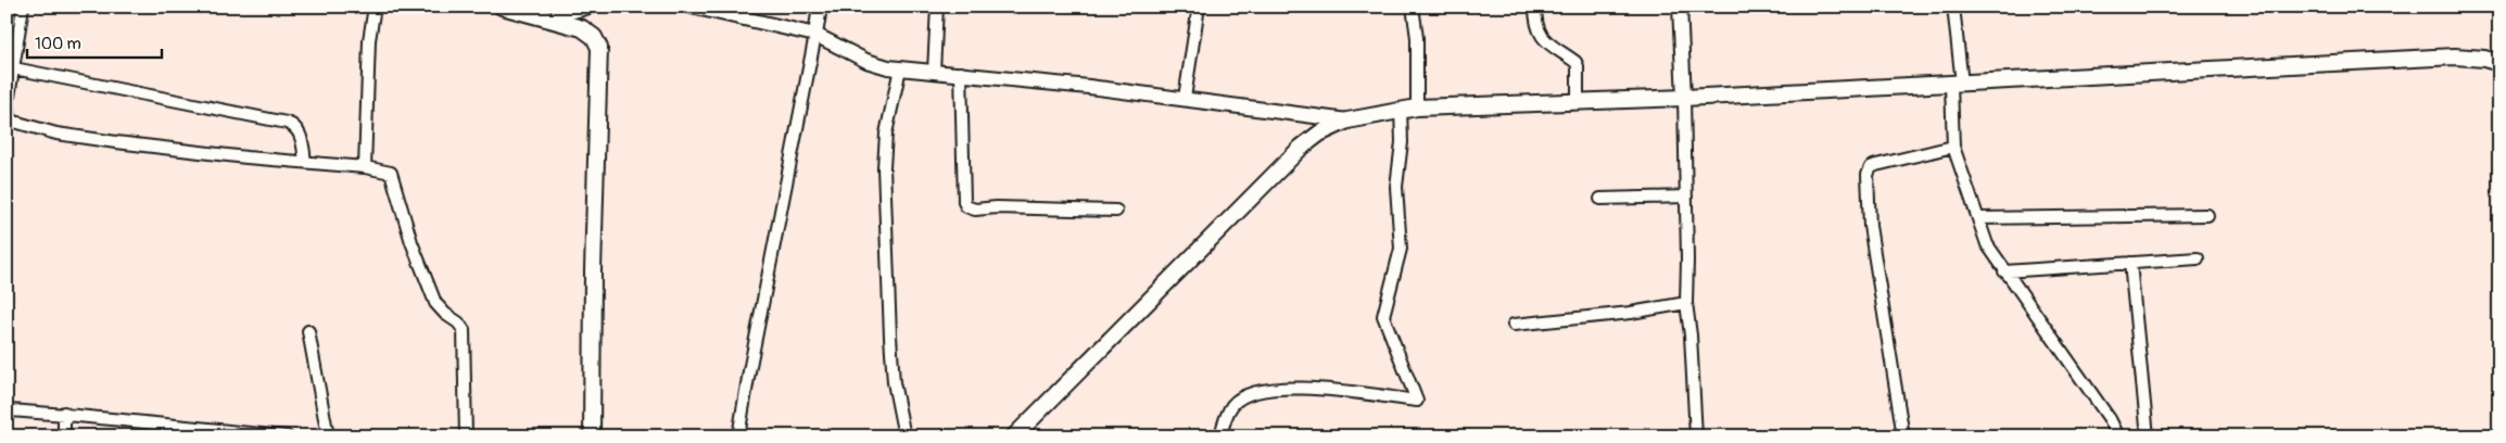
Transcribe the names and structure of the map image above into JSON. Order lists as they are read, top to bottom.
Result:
{
  "scale_bar": "100 m"
}
